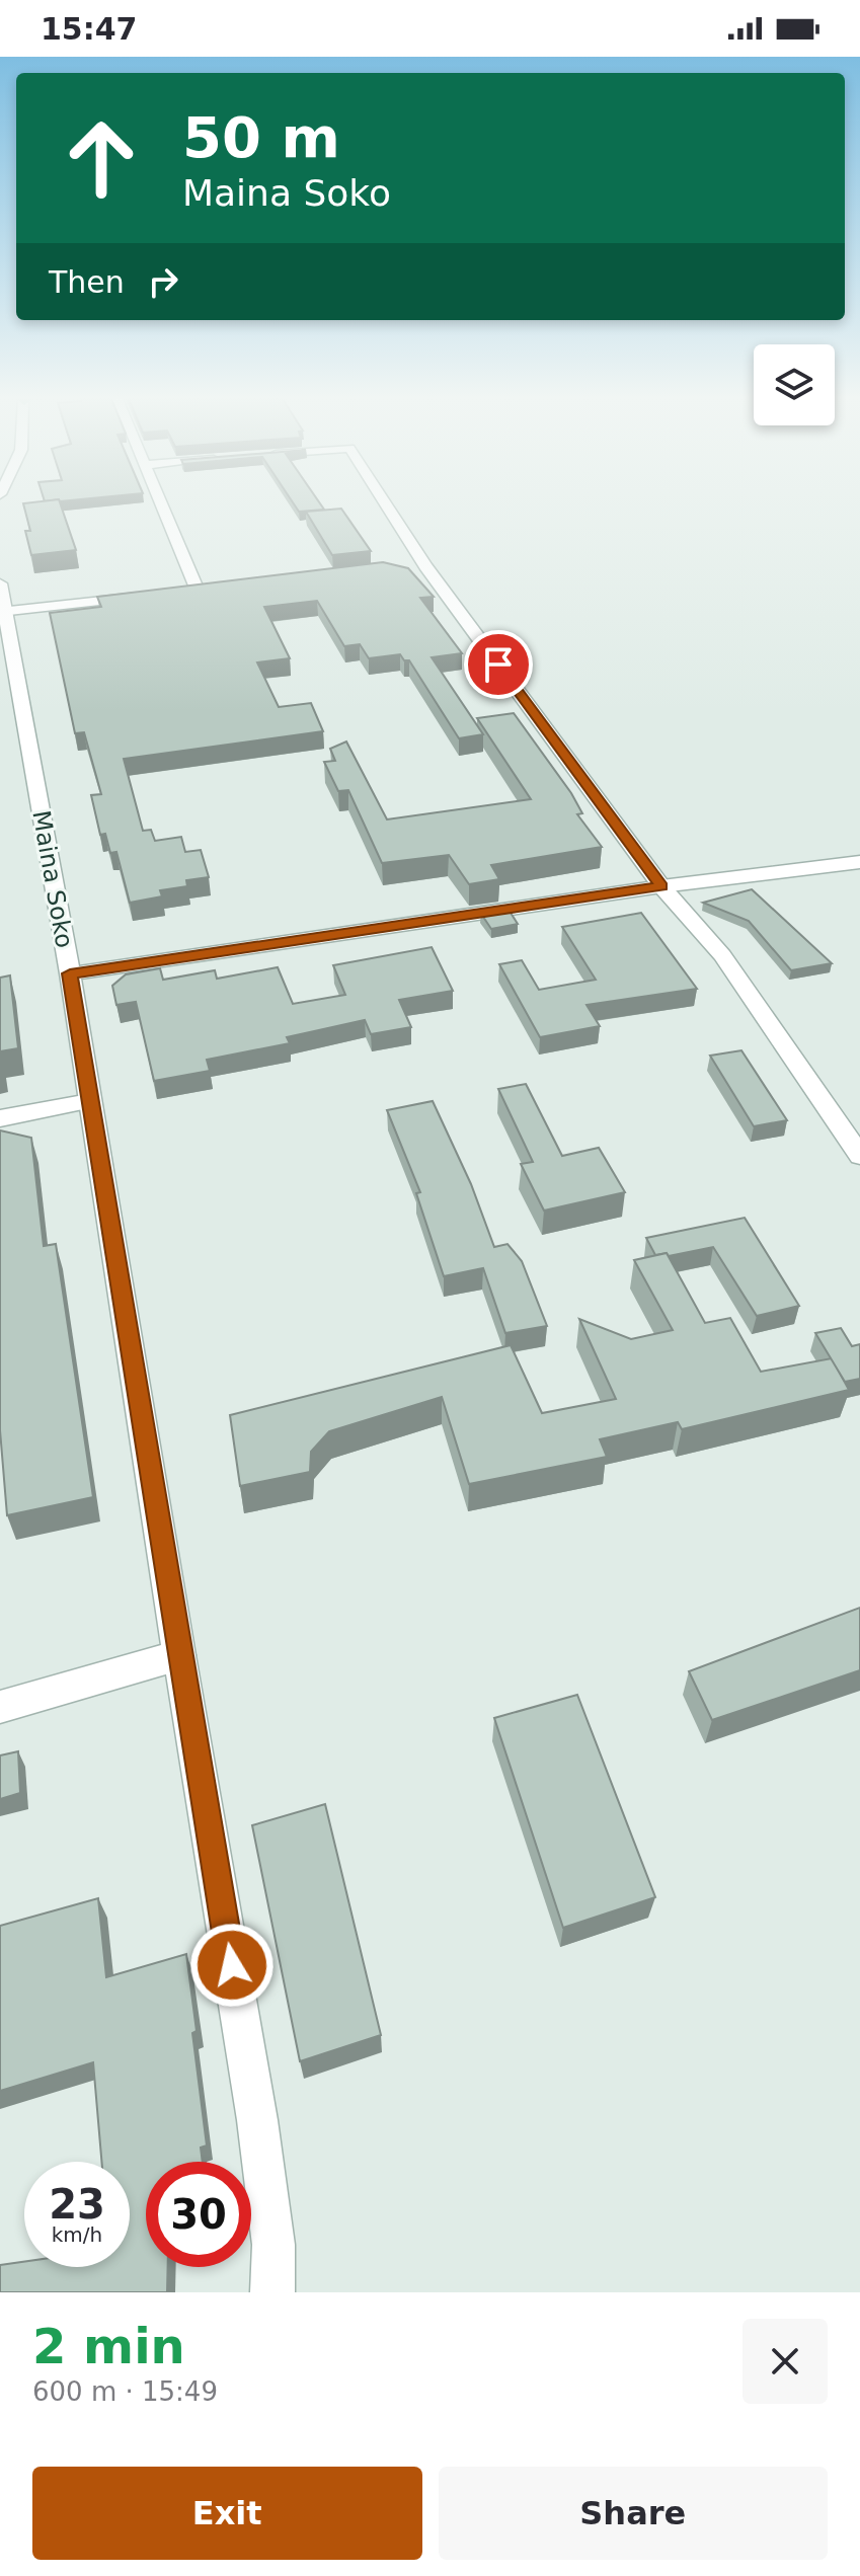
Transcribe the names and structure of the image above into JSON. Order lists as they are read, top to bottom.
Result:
{
  "streets": {
    "street": ["Maina Soko"]
  },
  "page": {
    "status": "15:47",
    "turn": ["50 m", "Maina Soko"],
    "then": "Then",
    "speed": "23 km/h",
    "limit": "30",
    "heading": ["2 min", "600 m · 15:49"],
    "buttons": ["Exit", "Share"]
  }
}
